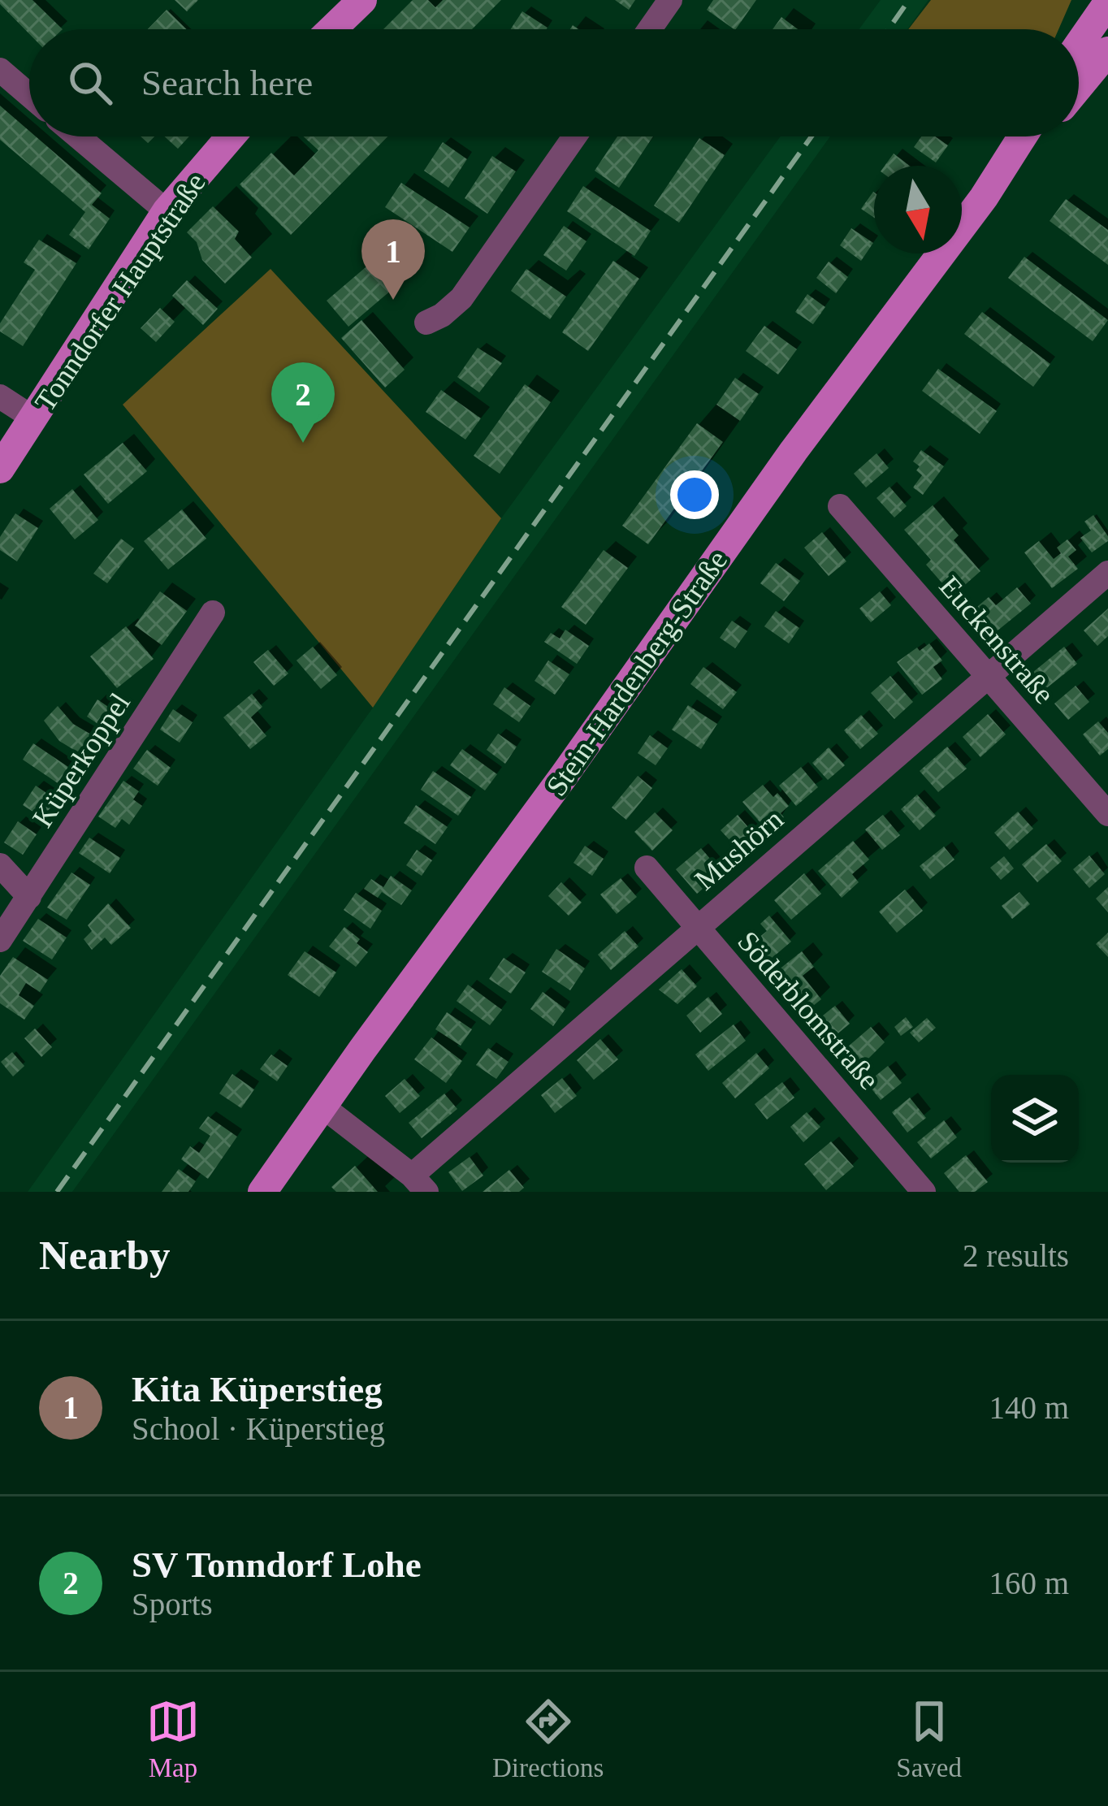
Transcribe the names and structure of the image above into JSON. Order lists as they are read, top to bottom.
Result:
{
  "streets": {
    "main road": ["Tonndorfer Hauptstraße", "Stein-Hardenberg-Straße"],
    "street": [
      "Euckenstraße",
      "Küperkoppel",
      "Mushörn",
      "Söderblomstraße"
    ]
  },
  "crossings": [
    ["Euckenstraße", "Mushörn"],
    ["Mushörn", "Söderblomstraße"]
  ],
  "north": "bottom",
  "page": {
    "search": "Search here",
    "pins": ["1", "2"],
    "heading": ["Nearby", "2 results"],
    "list": [
      {
        "mark": "1",
        "name": "Kita Küperstieg",
        "note": "School · Küperstieg",
        "value": "140 m"
      },
      {
        "mark": "2",
        "name": "SV Tonndorf Lohe",
        "note": "Sports",
        "value": "160 m"
      }
    ],
    "nav": ["Map", "Directions", "Saved"]
  }
}
